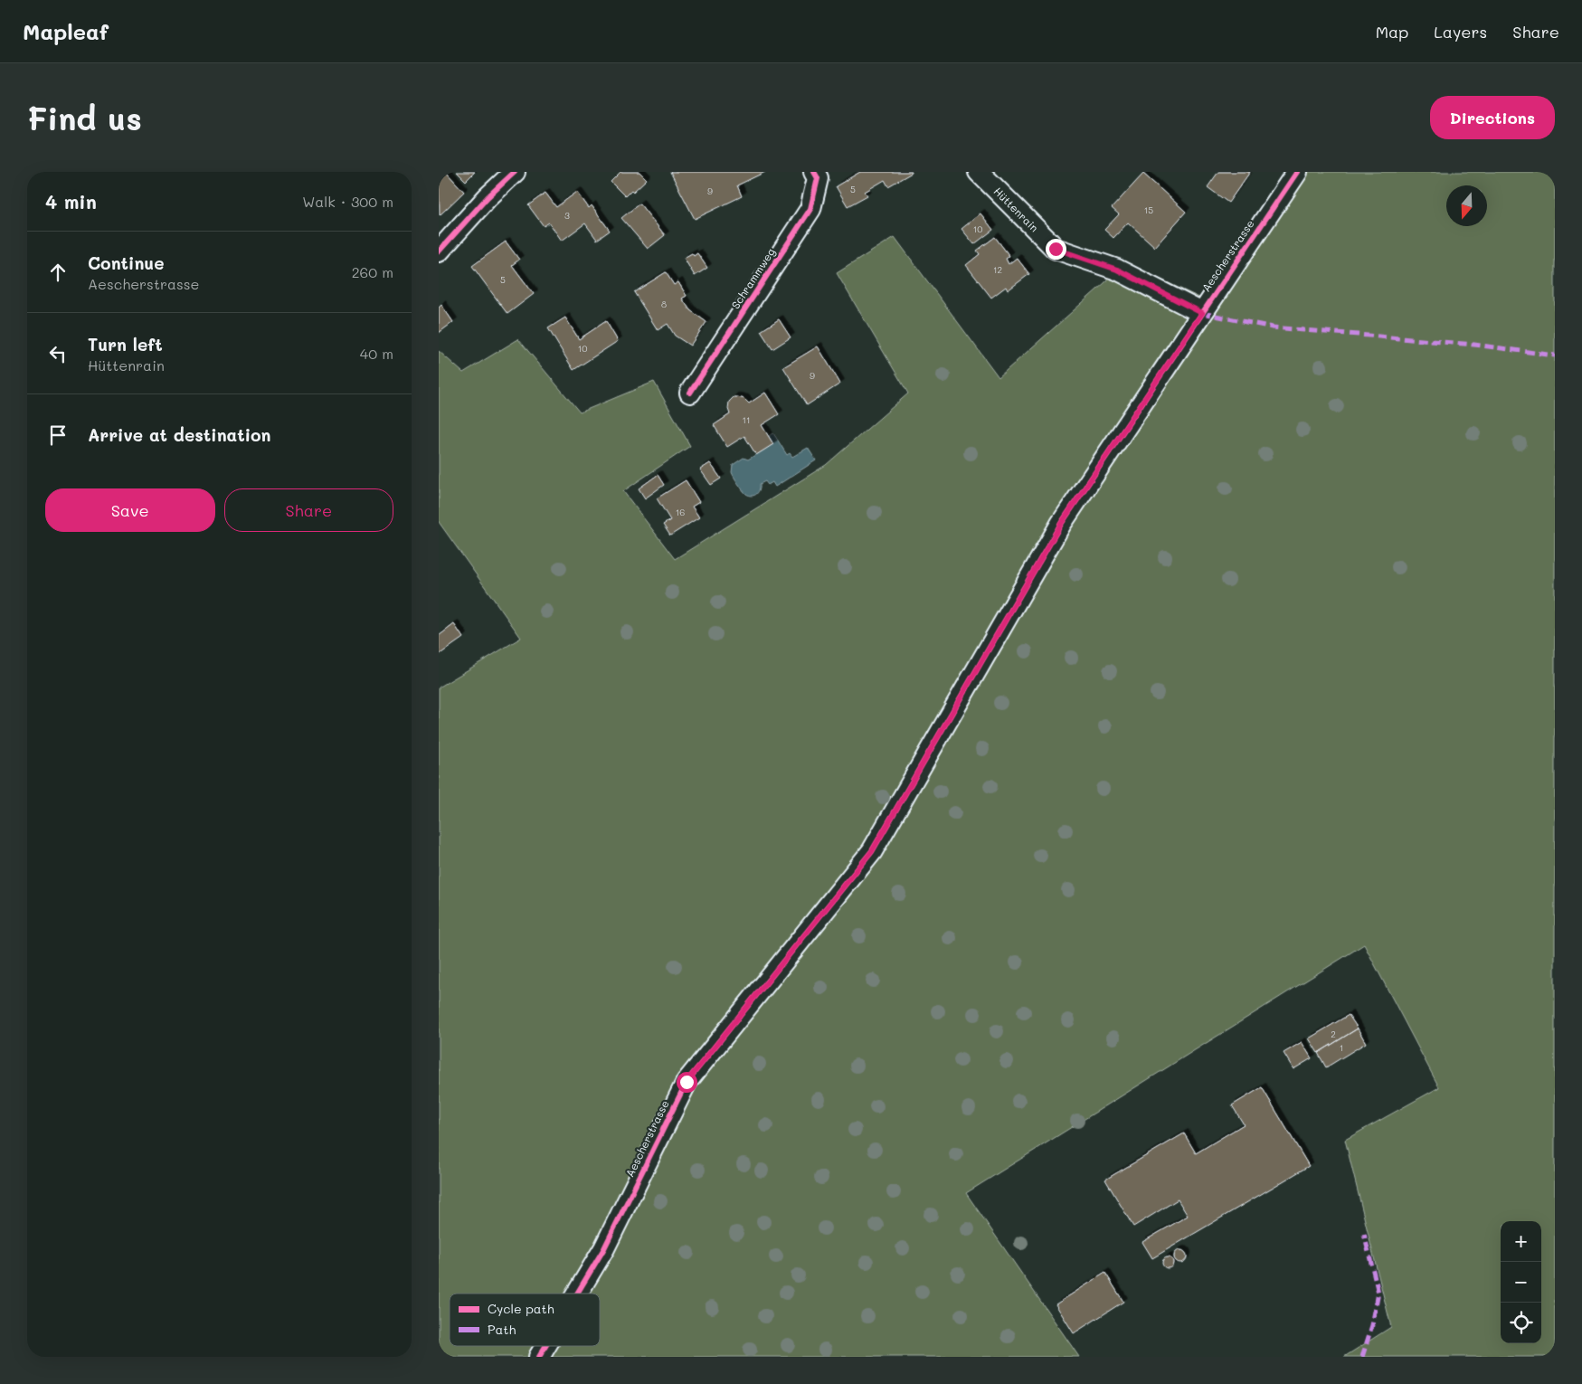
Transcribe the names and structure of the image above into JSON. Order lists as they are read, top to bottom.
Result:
{
  "streets": {
    "street": ["Hüttenrain", "Aescherstrasse", "Schrammweg"]
  },
  "crossings": [
    ["Hüttenrain", "Aescherstrasse"]
  ],
  "house_numbers": [
    "5",
    "9",
    "15",
    "3",
    "10",
    "12",
    "5",
    "8",
    "10",
    "9",
    "11",
    "16",
    "2",
    "1"
  ],
  "legend": ["Cycle path", "Path"],
  "north": "bottom",
  "page": {
    "header": "Mapleaf",
    "nav": ["Map", "Layers", "Share"],
    "buttons": [
      "Directions",
      ["Save", "Share"]
    ],
    "title": "Find us",
    "heading": ["4 min", "Walk · 300 m"],
    "list": [
      ["Continue", "Aescherstrasse", "260 m"],
      ["Turn left", "Hüttenrain", "40 m"],
      "Arrive at destination"
    ],
    "map_buttons": ["+", "−"]
  }
}
